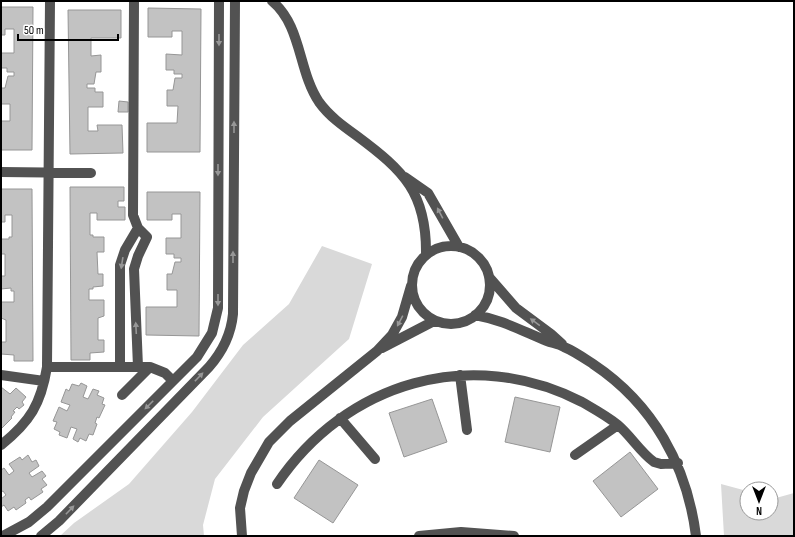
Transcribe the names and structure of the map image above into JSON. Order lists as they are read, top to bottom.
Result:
{
  "scale_bar": "50 m",
  "north": "bottom"
}
